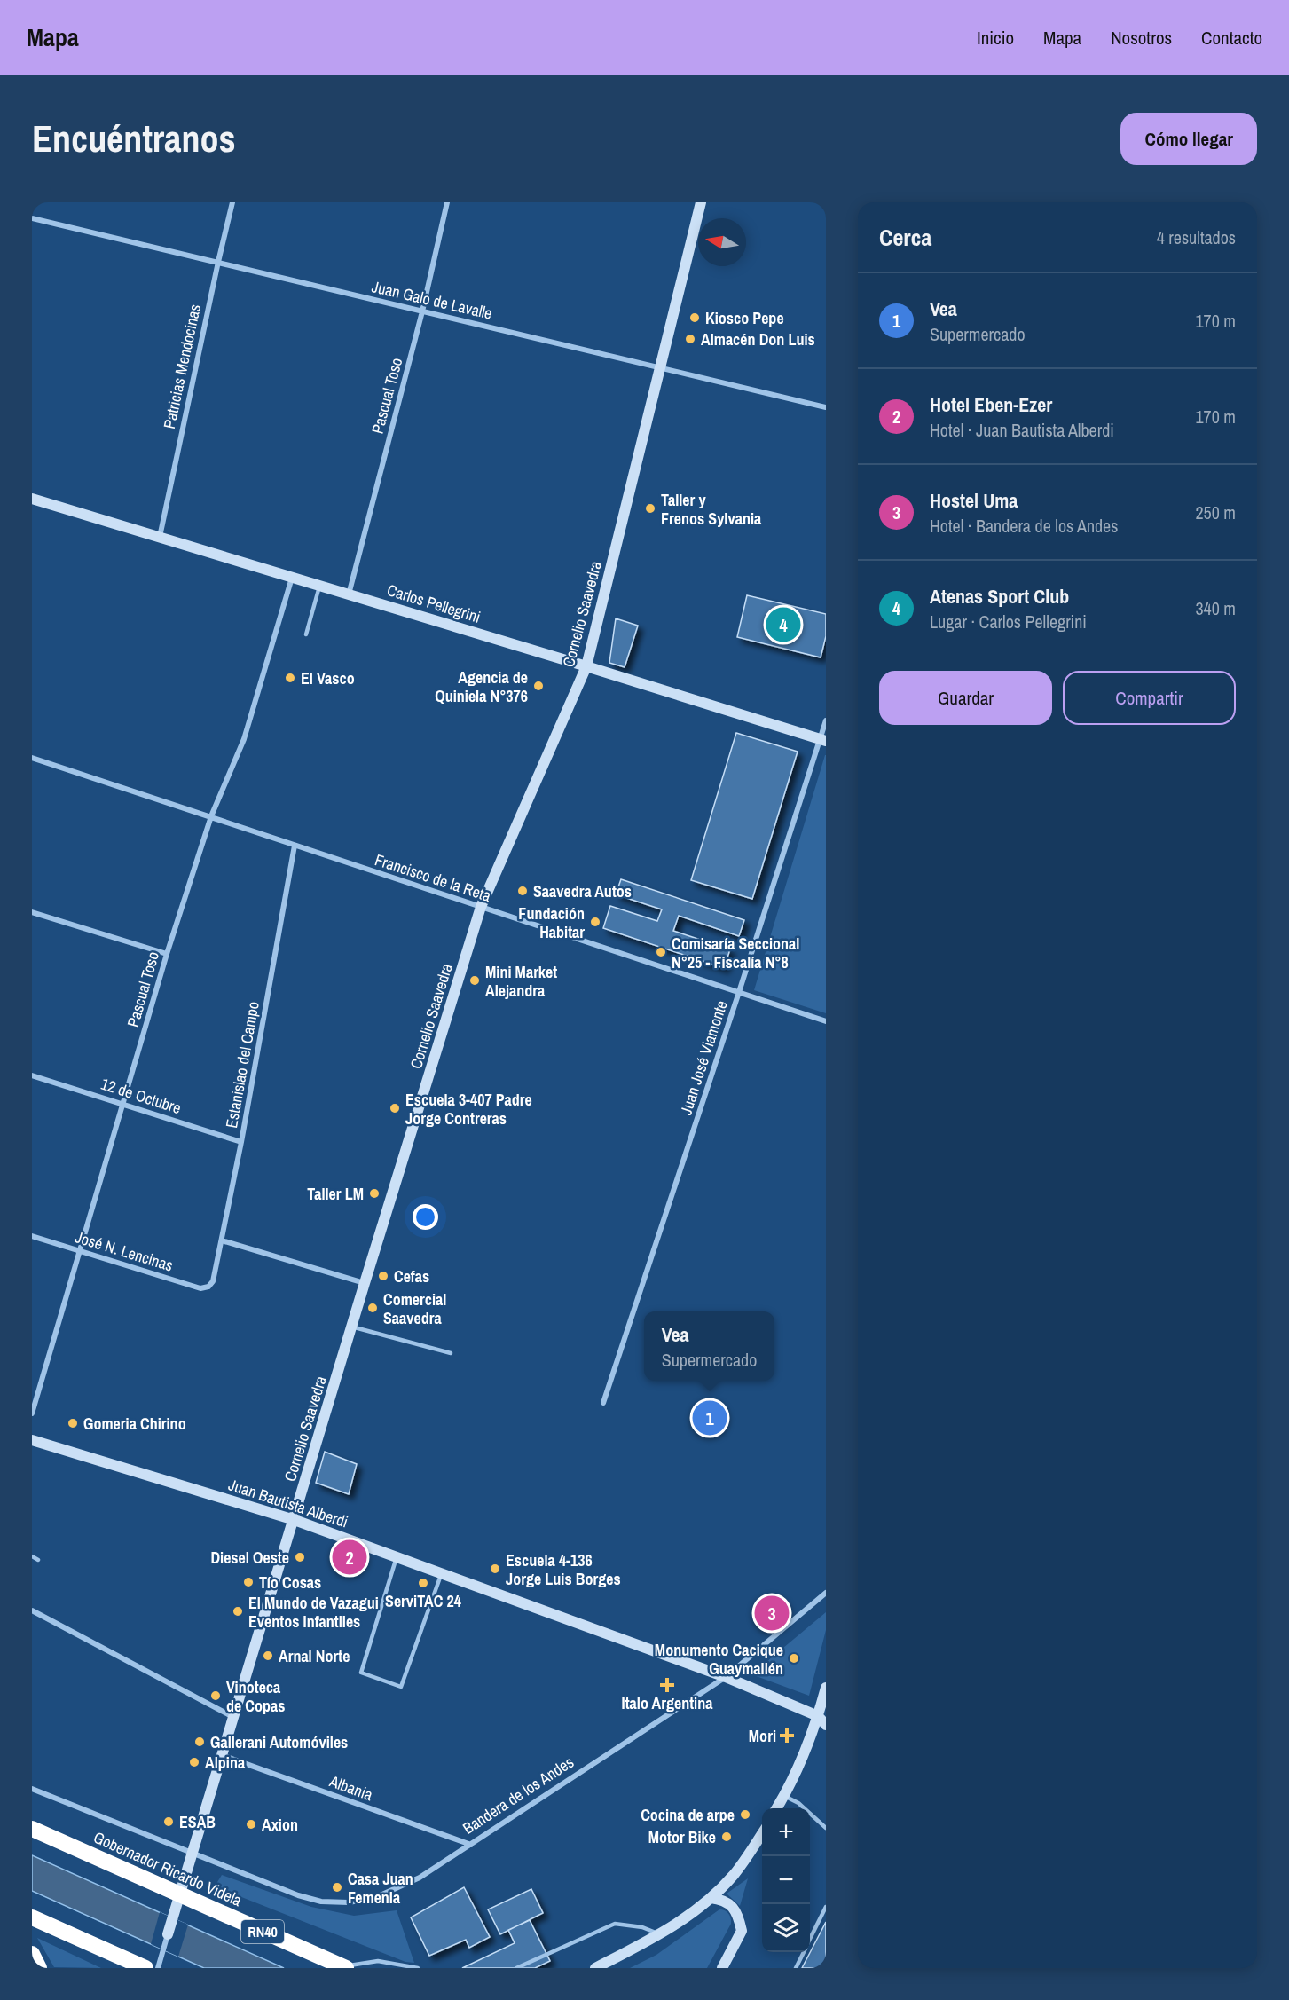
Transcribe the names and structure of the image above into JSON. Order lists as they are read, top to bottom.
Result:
{
  "streets": {
    "highway": ["Gobernador Ricardo Videla", "RN40"],
    "street": [
      "Juan Galo de Lavalle",
      "Patricias Mendocinas",
      "Pascual Toso",
      "Carlos Pellegrini",
      "Cornelio Saavedra",
      "Francisco de la Reta",
      "Juan José Viamonte",
      "Estanislao del Campo",
      "12 de Octubre",
      "José N. Lencinas",
      "Juan Bautista Alberdi",
      "Albania",
      "Bandera de los Andes"
    ]
  },
  "crossings": [
    ["Juan Galo de Lavalle", "Patricias Mendocinas"],
    ["Juan Galo de Lavalle", "Pascual Toso"],
    ["Juan Galo de Lavalle", "Cornelio Saavedra"],
    ["Patricias Mendocinas", "Carlos Pellegrini"],
    ["Pascual Toso", "Carlos Pellegrini"],
    ["Pascual Toso", "Francisco de la Reta"],
    ["Pascual Toso", "12 de Octubre"],
    ["Pascual Toso", "José N. Lencinas"],
    ["Carlos Pellegrini", "Cornelio Saavedra"],
    ["Carlos Pellegrini", "Juan José Viamonte"],
    ["Cornelio Saavedra", "Francisco de la Reta"],
    ["Cornelio Saavedra", "Juan Bautista Alberdi"],
    ["Cornelio Saavedra", "Albania"],
    ["Cornelio Saavedra", "Bandera de los Andes"],
    ["Cornelio Saavedra", "Gobernador Ricardo Videla"],
    ["Francisco de la Reta", "Juan José Viamonte"],
    ["Francisco de la Reta", "Estanislao del Campo"],
    ["Estanislao del Campo", "12 de Octubre"],
    ["Estanislao del Campo", "José N. Lencinas"],
    ["Juan Bautista Alberdi", "Bandera de los Andes"],
    ["Albania", "Bandera de los Andes"]
  ],
  "places": {
    "other": [
      "Kiosco Pepe",
      "Almacén Don Luis",
      "Taller y Frenos Sylvania",
      "El Vasco",
      "Agencia de Quiniela N°376",
      "Saavedra Autos",
      "Fundación Habitar",
      "Comisaría Seccional N°25 - Fiscalía N°8",
      "Mini Market Alejandra",
      "Escuela 3-407 Padre Jorge Contreras",
      "Taller LM",
      "Cefas",
      "Comercial Saavedra",
      "Gomeria Chirino",
      "Diesel Oeste",
      "Escuela 4-136 Jorge Luis Borges",
      "Tío Cosas",
      "ServiTAC 24",
      "El Mundo de Vazagui Eventos Infantiles",
      "Arnal Norte",
      "Monumento Cacique Guaymallén",
      "Vinoteca de Copas",
      "Gallerani Automóviles",
      "Alpina",
      "Cocina de arpe",
      "ESAB",
      "Axion",
      "Motor Bike",
      "Casa Juan Femenia"
    ],
    "health": ["Italo Argentina", "Mori"]
  },
  "north": "left",
  "page": {
    "header": "Mapa",
    "nav": [
      "Inicio",
      "Mapa",
      "Nosotros",
      "Contacto"
    ],
    "buttons": [
      "Cómo llegar",
      ["Guardar", "Compartir"]
    ],
    "title": "Encuéntranos",
    "heading": ["Cerca", "4 resultados"],
    "list": [
      {
        "mark": "1",
        "name": "Vea",
        "note": "Supermercado",
        "value": "170 m"
      },
      {
        "mark": "2",
        "name": "Hotel Eben-Ezer",
        "note": "Hotel · Juan Bautista Alberdi",
        "value": "170 m"
      },
      {
        "mark": "3",
        "name": "Hostel Uma",
        "note": "Hotel · Bandera de los Andes",
        "value": "250 m"
      },
      {
        "mark": "4",
        "name": "Atenas Sport Club",
        "note": "Lugar · Carlos Pellegrini",
        "value": "340 m"
      }
    ],
    "pins": [
      "4",
      "1",
      "2",
      "3"
    ],
    "popup": ["Vea", "Supermercado"],
    "map_buttons": ["+", "−"]
  }
}
